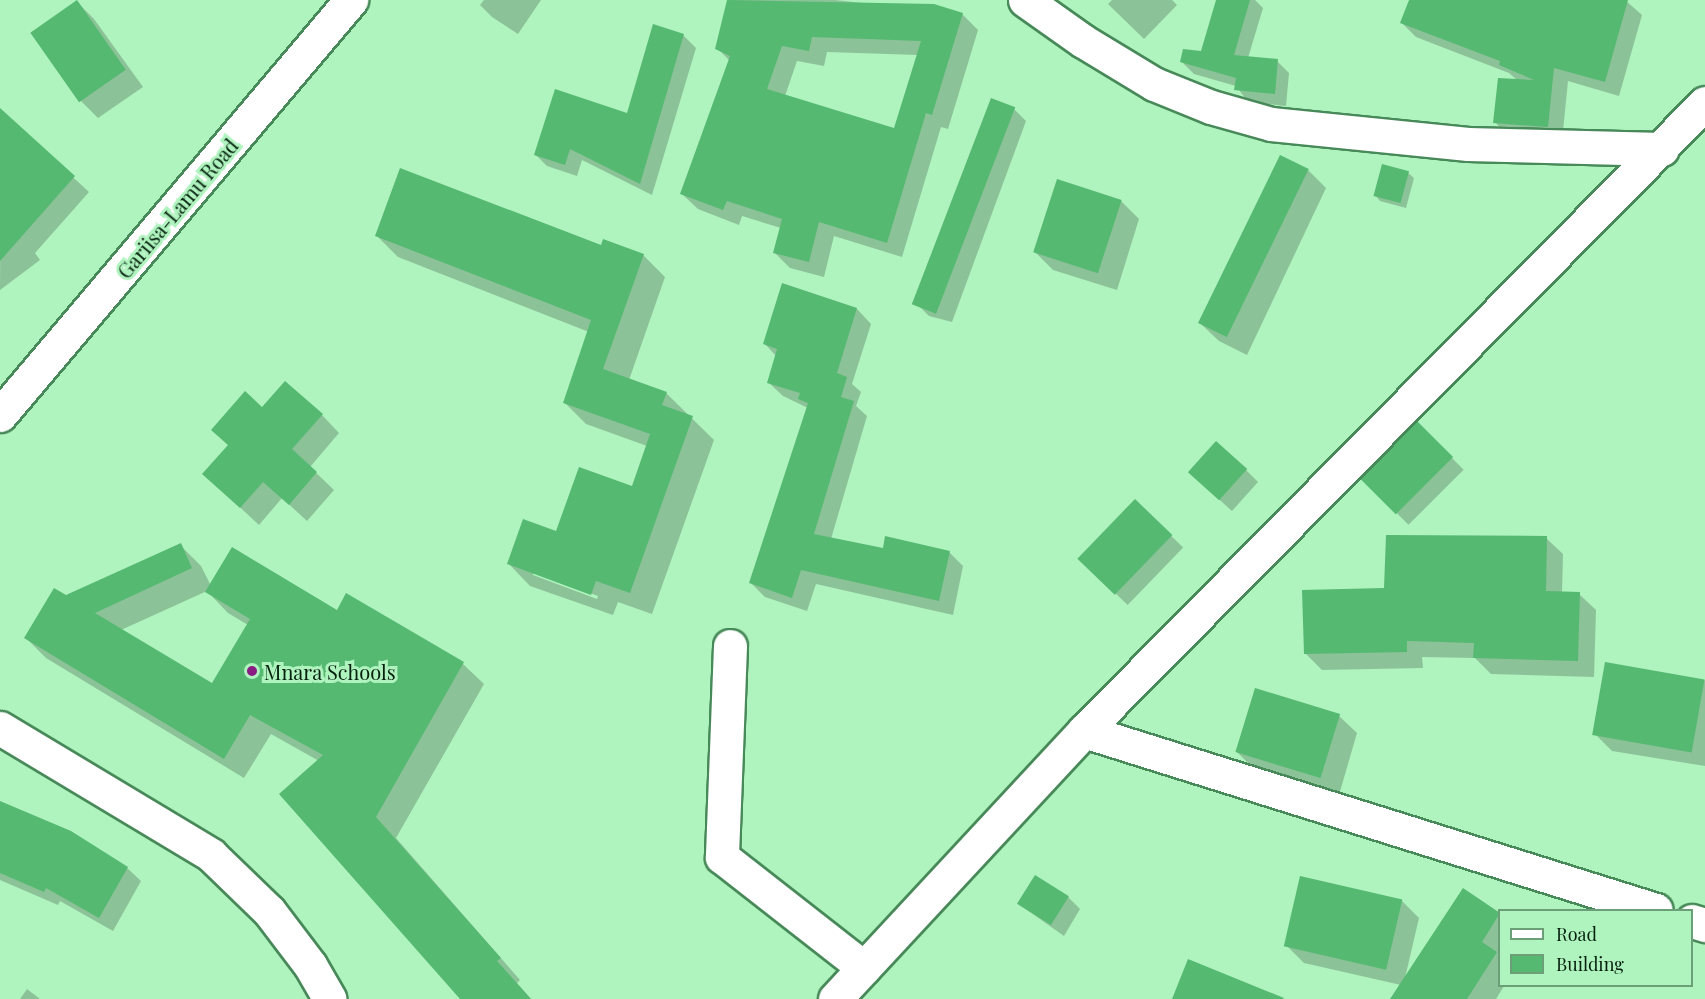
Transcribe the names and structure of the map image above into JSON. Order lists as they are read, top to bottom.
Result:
{
  "streets": {
    "street": ["Gariisa-Lamu Road"]
  },
  "places": ["Mnara Schools"],
  "legend": ["Road", "Building"]
}
